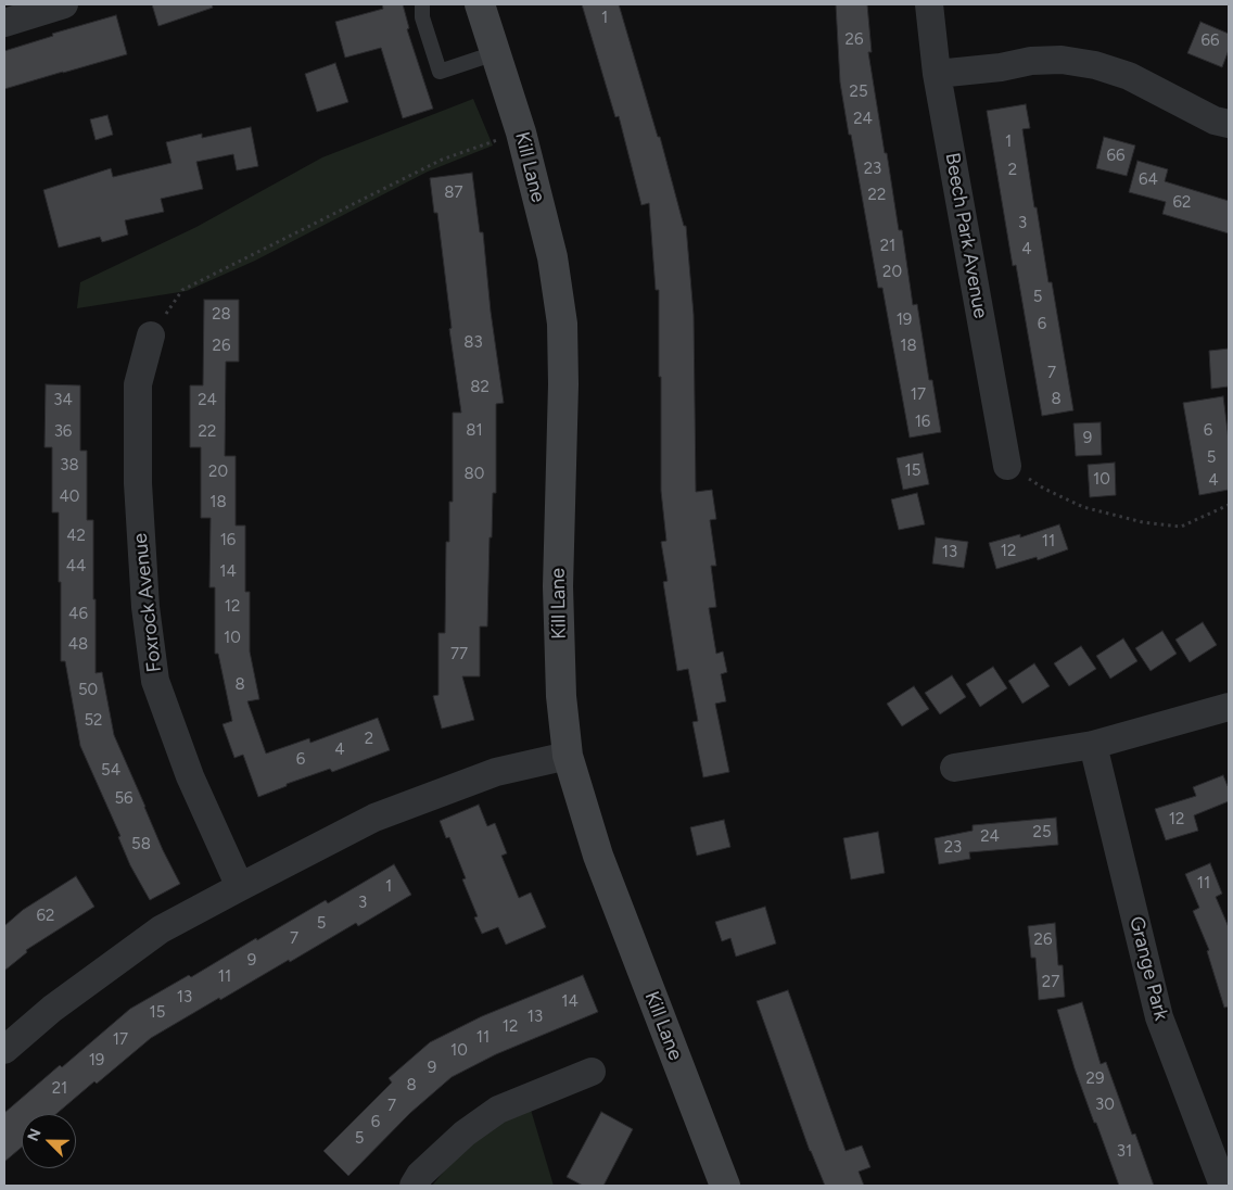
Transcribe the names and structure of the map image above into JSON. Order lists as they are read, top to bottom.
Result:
{
  "streets": {
    "main road": ["Kill Lane"],
    "street": ["Beech Park Avenue", "Foxrock Avenue", "Grange Park"]
  },
  "house_numbers": [
    "1",
    "26",
    "66",
    "25",
    "24",
    "1",
    "66",
    "23",
    "2",
    "64",
    "87",
    "22",
    "62",
    "3",
    "21",
    "4",
    "20",
    "5",
    "28",
    "19",
    "6",
    "83",
    "26",
    "18",
    "7",
    "82",
    "17",
    "8",
    "34",
    "24",
    "16",
    "81",
    "6",
    "36",
    "22",
    "9",
    "5",
    "38",
    "15",
    "20",
    "80",
    "10",
    "4",
    "40",
    "18",
    "42",
    "16",
    "11",
    "12",
    "13",
    "44",
    "14",
    "12",
    "46",
    "10",
    "48",
    "77",
    "8",
    "50",
    "52",
    "2",
    "4",
    "6",
    "54",
    "56",
    "12",
    "25",
    "24",
    "58",
    "23",
    "11",
    "1",
    "3",
    "62",
    "5",
    "7",
    "26",
    "9",
    "11",
    "27",
    "13",
    "14",
    "15",
    "13",
    "12",
    "11",
    "17",
    "10",
    "19",
    "9",
    "29",
    "8",
    "21",
    "30",
    "7",
    "6",
    "5",
    "31"
  ],
  "north": "top left"
}
